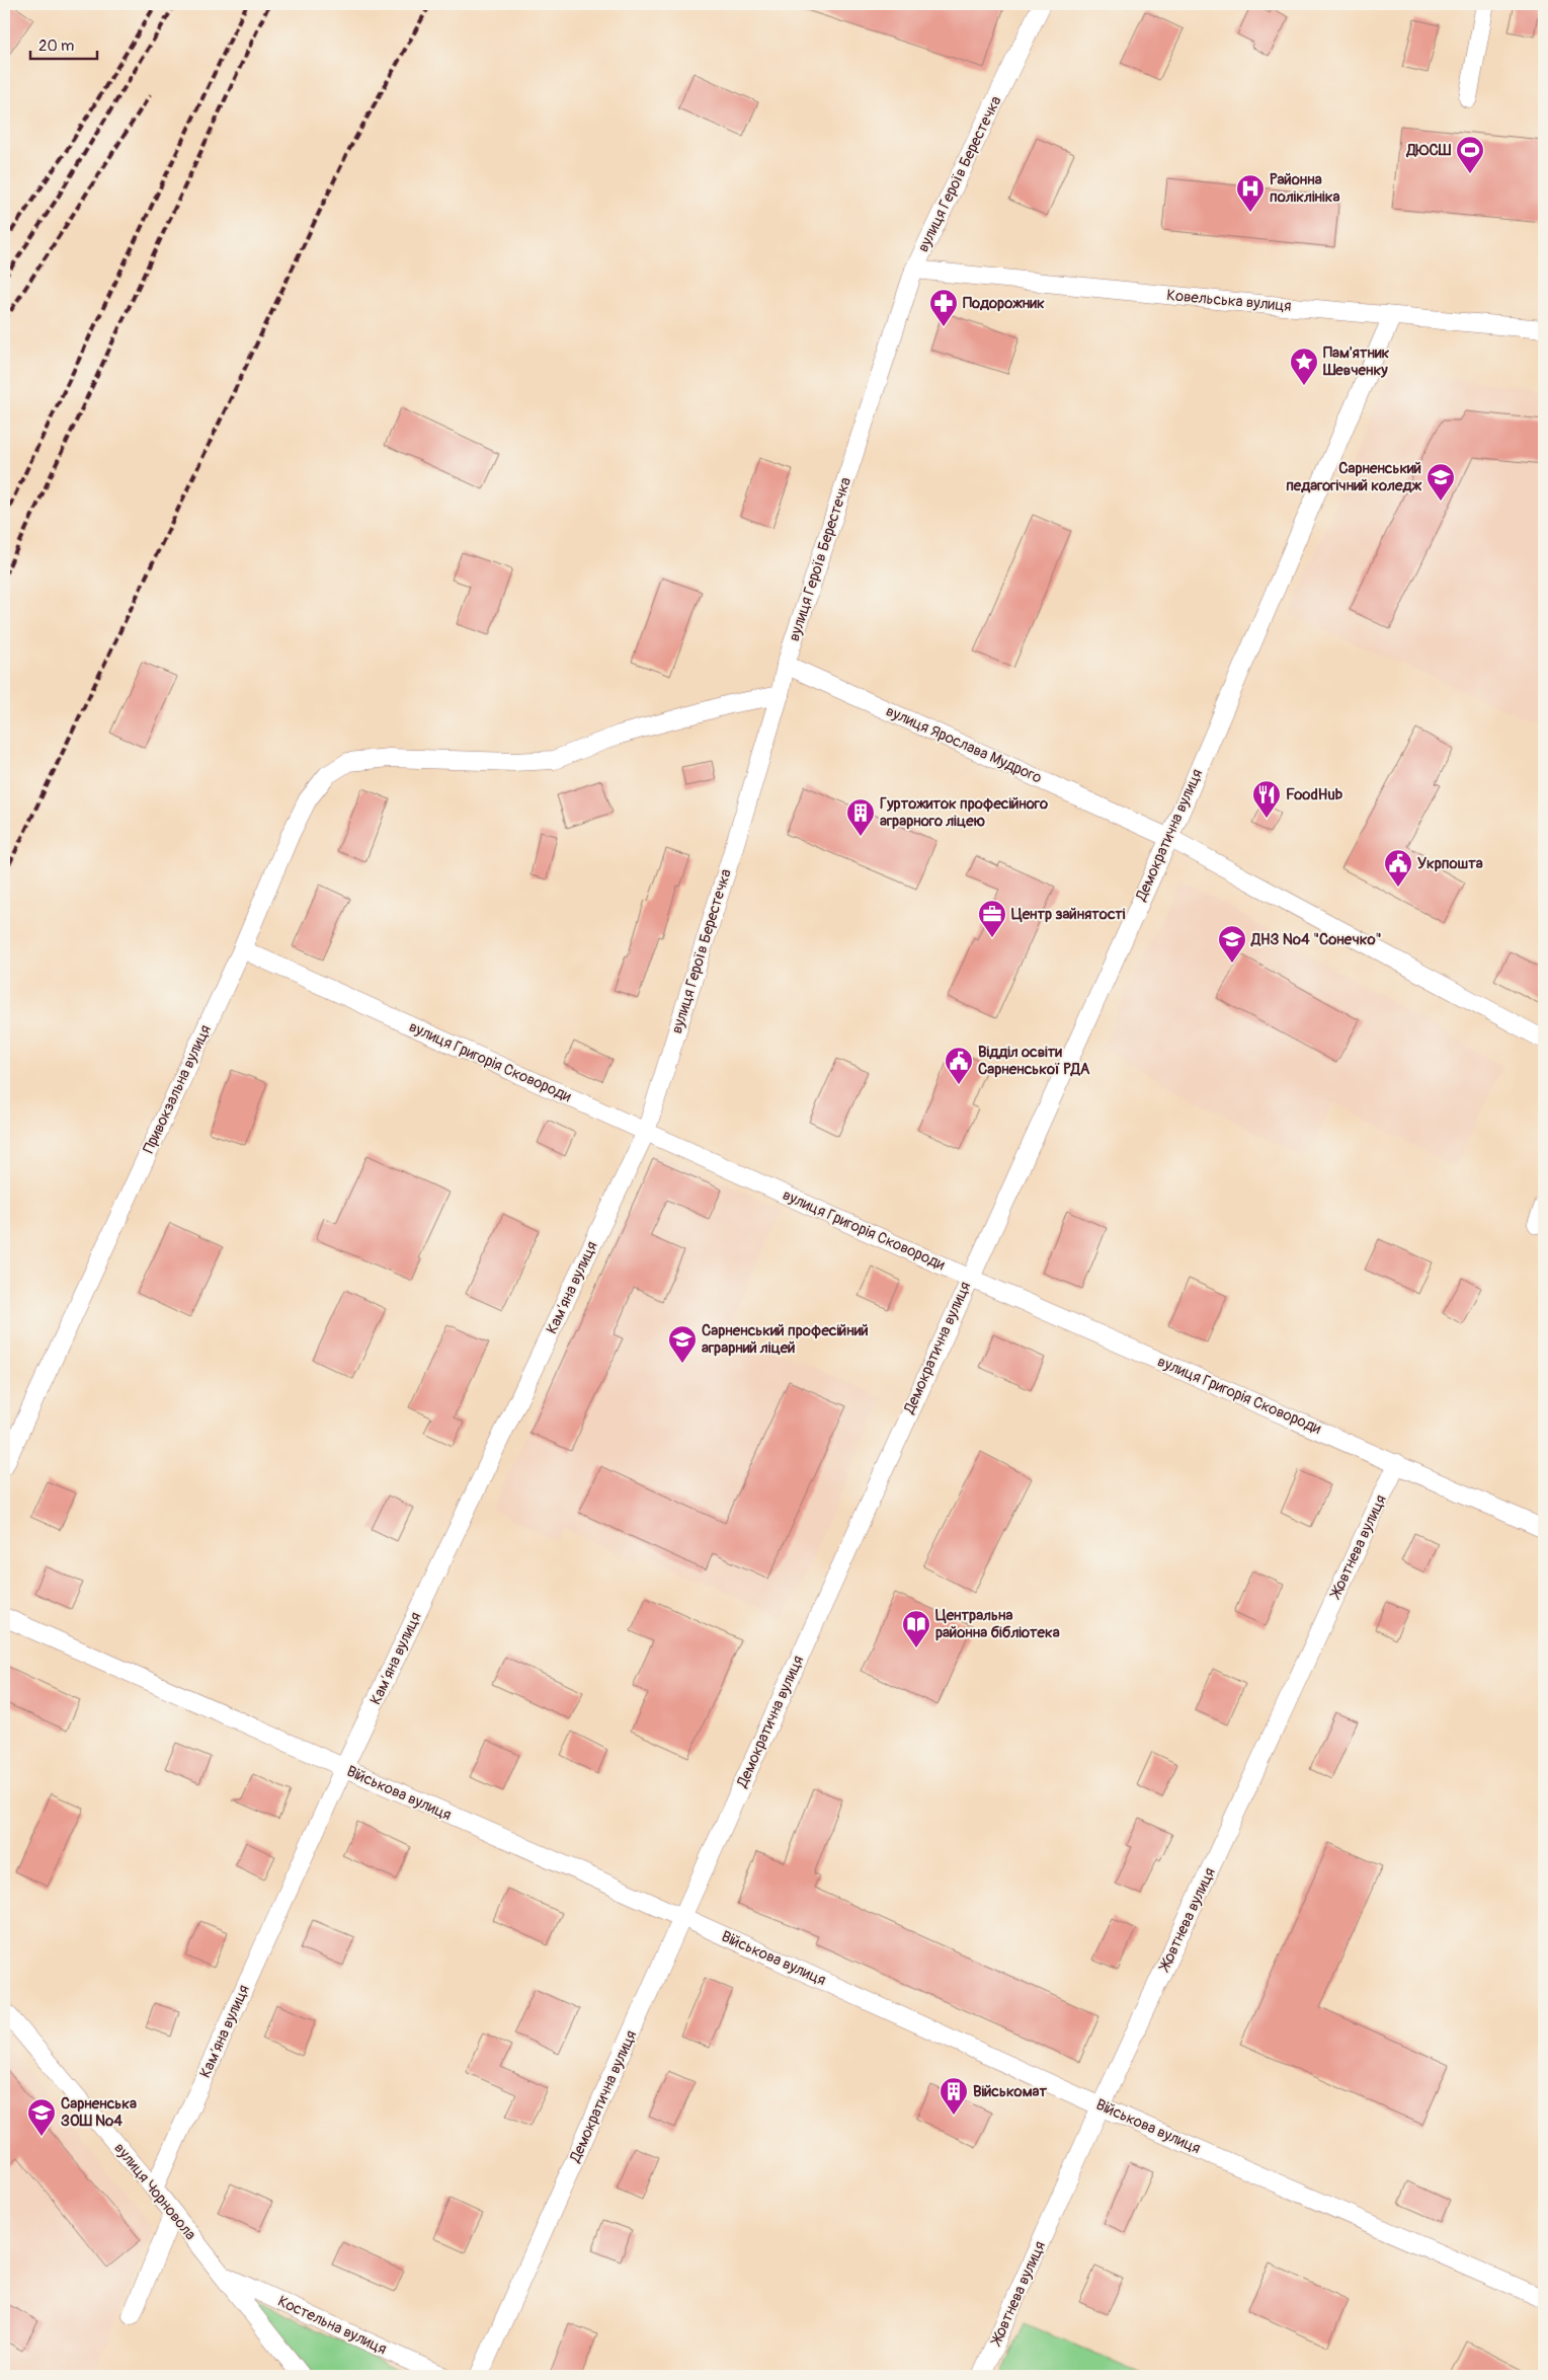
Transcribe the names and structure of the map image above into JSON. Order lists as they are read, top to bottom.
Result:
{
  "streets": {
    "street": [
      "вулиця Героїв Берестечка",
      "Ковельська вулиця",
      "вулиця Ярослава Мудрого",
      "Демократична вулиця",
      "вулиця Григорія Сковороди",
      "Привокзальна вулиця",
      "Камʼяна вулиця",
      "Жовтнева вулиця",
      "Військова вулиця",
      "вулиця Чорновола",
      "Костельна вулиця"
    ]
  },
  "crossings": [
    ["вулиця Героїв Берестечка", "Ковельська вулиця"],
    ["вулиця Героїв Берестечка", "вулиця Ярослава Мудрого"],
    ["вулиця Героїв Берестечка", "вулиця Григорія Сковороди"],
    ["вулиця Героїв Берестечка", "Привокзальна вулиця"],
    ["вулиця Героїв Берестечка", "Камʼяна вулиця"],
    ["Ковельська вулиця", "Демократична вулиця"],
    ["вулиця Ярослава Мудрого", "Демократична вулиця"],
    ["Демократична вулиця", "вулиця Григорія Сковороди"],
    ["Демократична вулиця", "Військова вулиця"],
    ["вулиця Григорія Сковороди", "Привокзальна вулиця"],
    ["вулиця Григорія Сковороди", "Камʼяна вулиця"],
    ["вулиця Григорія Сковороди", "Жовтнева вулиця"],
    ["Камʼяна вулиця", "Військова вулиця"],
    ["Камʼяна вулиця", "вулиця Чорновола"],
    ["Жовтнева вулиця", "Військова вулиця"],
    ["вулиця Чорновола", "Костельна вулиця"]
  ],
  "places": {
    "sports": ["ДЮСШ"],
    "hospital": ["Районна поліклініка"],
    "pharmacy": ["Подорожник"],
    "place": ["Пам'ятник Шевченку"],
    "school or university": [
      "Сарненський педагогічний коледж",
      "ДНЗ №4 \"Сонечко\"",
      "Сарненський професійний аграрний ліцей",
      "Сарненська ЗОШ №4"
    ],
    "restaurant": ["FoodHub"],
    "building": ["Гуртожиток професійного аграрного ліцею", "Військомат"],
    "public building": ["Укрпошта", "Відділ освіти Сарненської РДА"],
    "office": ["Центр зайнятості"],
    "library": ["Центральна районна бібліотека"]
  },
  "scale_bar": "20 m"
}
